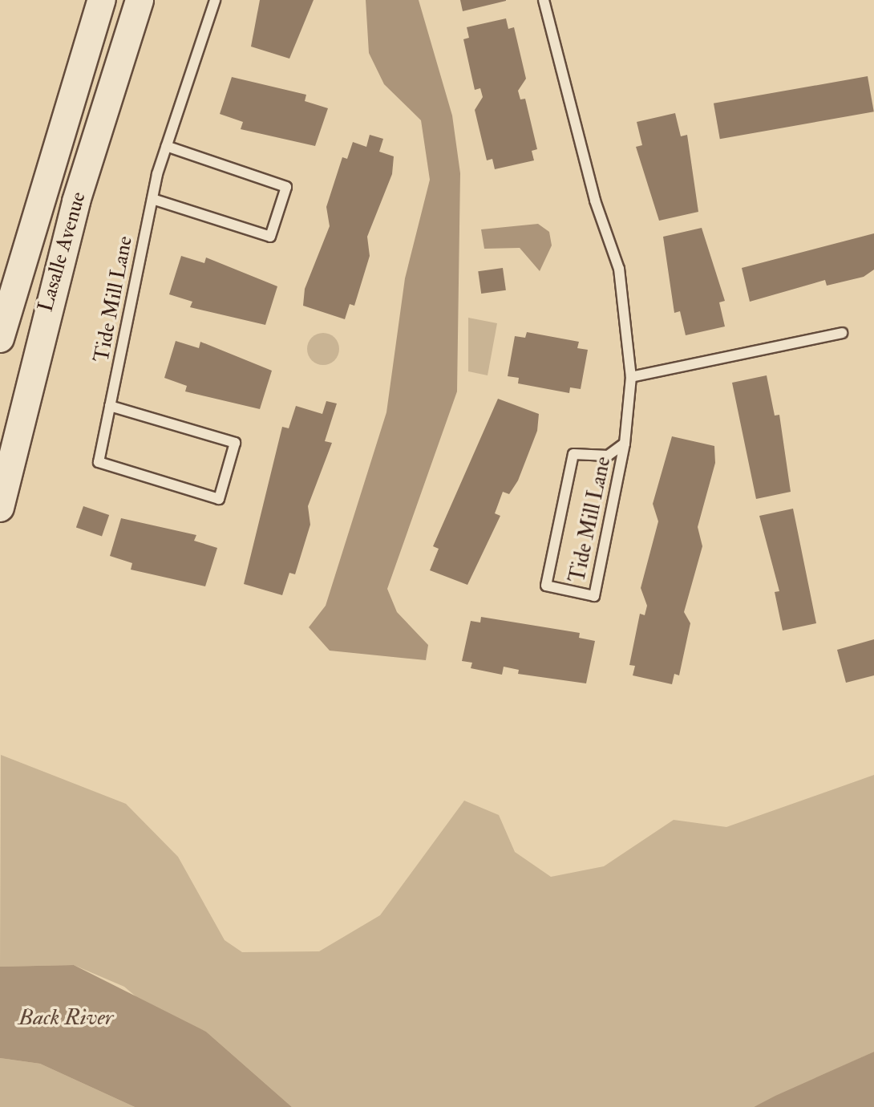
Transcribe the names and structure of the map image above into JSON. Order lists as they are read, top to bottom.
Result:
{
  "streets": {
    "main road": ["Lasalle Avenue"],
    "lane": ["Tide Mill Lane"]
  },
  "water": ["Back River"]
}
